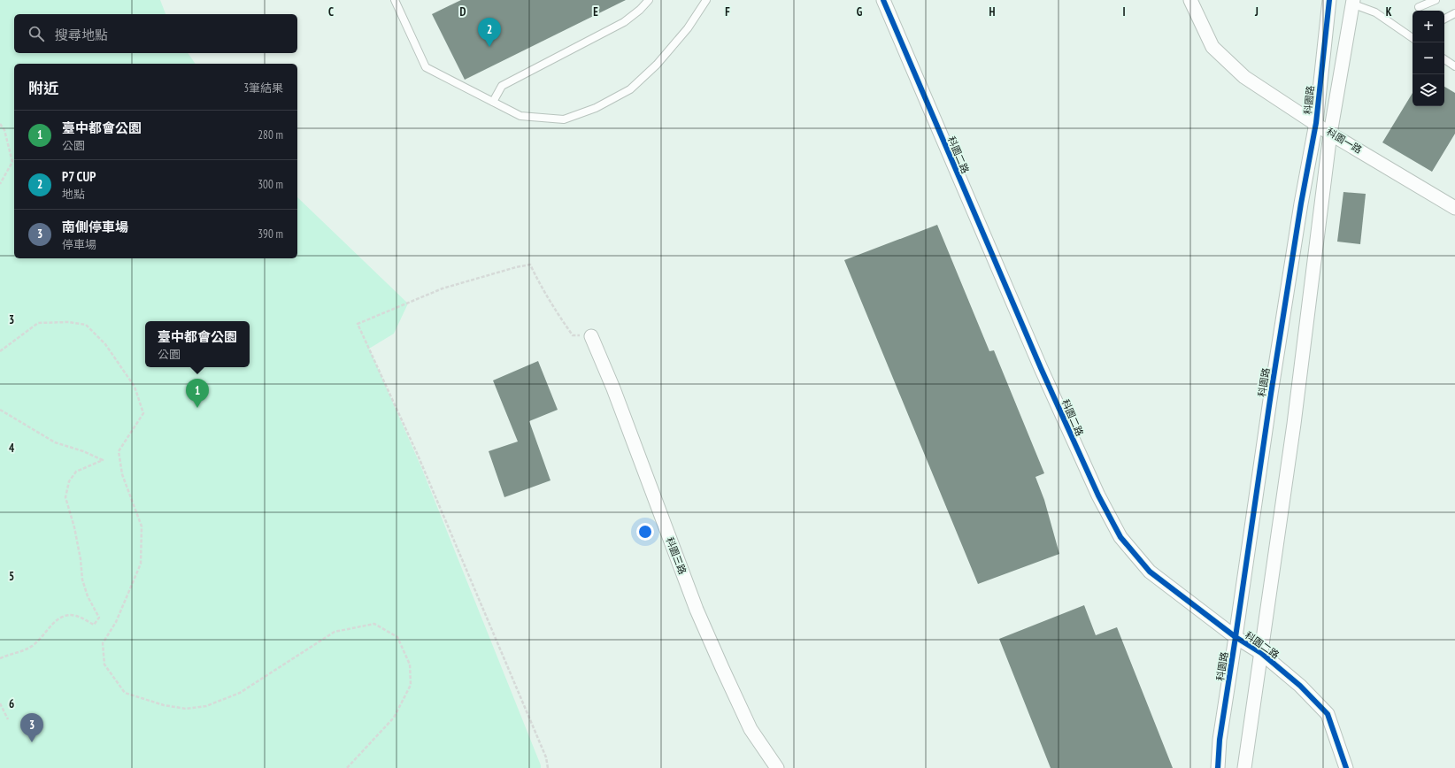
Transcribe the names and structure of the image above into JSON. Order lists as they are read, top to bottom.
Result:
{
  "streets": {
    "street": [
      "科園路",
      "科園一路",
      "科園二路",
      "科園三路"
    ]
  },
  "crossings": [
    ["科園路", "科園一路"],
    ["科園路", "科園二路"]
  ],
  "page": {
    "map_buttons": ["+", "−"],
    "search": "搜尋地點",
    "pins": ["2", "1", "3"],
    "heading": ["附近", "3筆結果"],
    "list": [
      {
        "mark": "1",
        "name": "臺中都會公園",
        "note": "公園",
        "value": "280 m"
      },
      {
        "mark": "2",
        "name": "P7 CUP",
        "note": "地點",
        "value": "300 m"
      },
      {
        "mark": "3",
        "name": "南側停車場",
        "note": "停車場",
        "value": "390 m"
      }
    ],
    "popup": ["臺中都會公園", "公園"]
  },
  "grid": {
    "columns": [
      "C",
      "D",
      "E",
      "F",
      "G",
      "H",
      "I",
      "J",
      "K"
    ],
    "rows": [
      "3",
      "4",
      "5",
      "6"
    ]
  }
}
